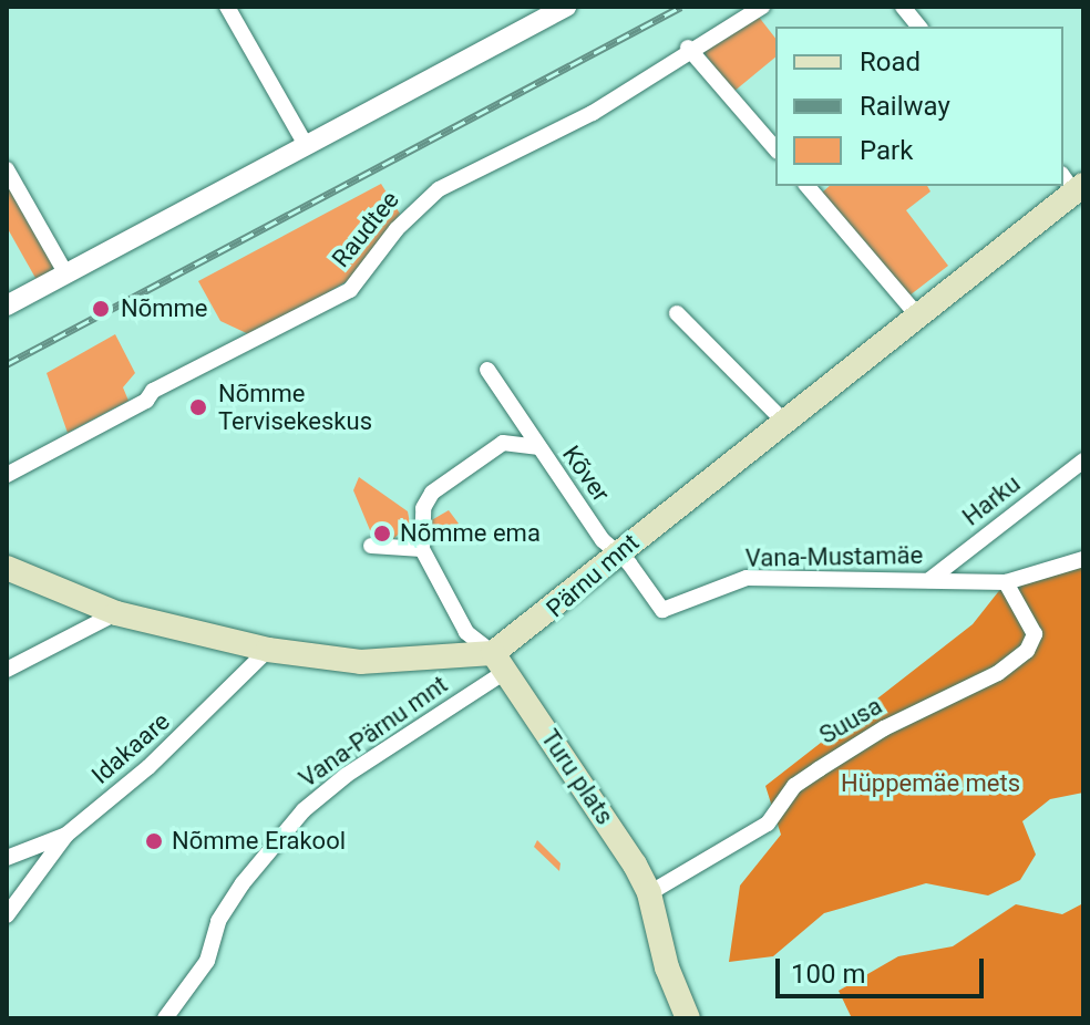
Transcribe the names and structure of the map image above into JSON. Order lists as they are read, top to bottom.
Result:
{
  "streets": {
    "main road": ["Pärnu mnt", "Turu plats"],
    "street": [
      "Raudtee",
      "Kõver",
      "Harku",
      "Vana-Mustamäe",
      "Suusa",
      "Vana-Pärnu mnt",
      "Idakaare"
    ]
  },
  "crossings": [
    ["Kõver", "Vana-Mustamäe"],
    ["Kõver", "Pärnu mnt"],
    ["Harku", "Vana-Mustamäe"],
    ["Vana-Mustamäe", "Pärnu mnt"],
    ["Vana-Mustamäe", "Suusa"],
    ["Pärnu mnt", "Vana-Pärnu mnt"],
    ["Pärnu mnt", "Turu plats"],
    ["Suusa", "Turu plats"],
    ["Vana-Pärnu mnt", "Turu plats"]
  ],
  "parks": ["Hüppemäe mets"],
  "places": [
    "Nõmme",
    "Nõmme Tervisekeskus",
    "Nõmme ema",
    "Nõmme Erakool"
  ],
  "legend": ["Road", "Railway", "Park"],
  "scale_bar": "100 m"
}
